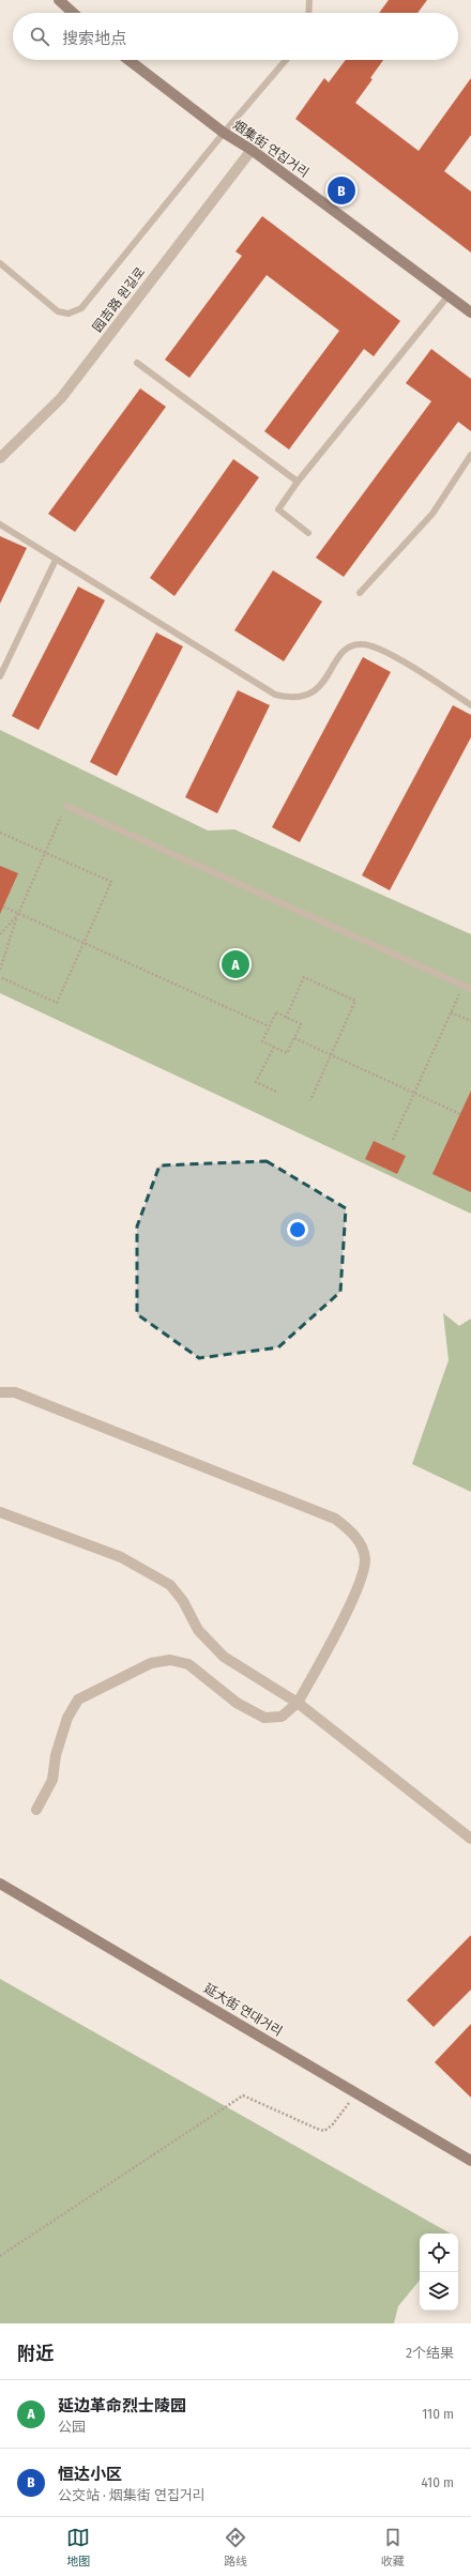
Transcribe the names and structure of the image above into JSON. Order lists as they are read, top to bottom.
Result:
{
  "streets": {
    "main road": ["烟集街 연집거리", "延大街 연대거리"],
    "street": ["园吉路 원길로"]
  },
  "crossings": [
    ["烟集街 연집거리", "园吉路 원길로"]
  ],
  "page": {
    "search": "搜索地点",
    "pins": ["B", "A"],
    "heading": ["附近", "2个结果"],
    "list": [
      {
        "mark": "A",
        "name": "延边革命烈士陵园",
        "note": "公园",
        "value": "110 m"
      },
      {
        "mark": "B",
        "name": "恒达小区",
        "note": "公交站 · 烟集街 연집거리",
        "value": "410 m"
      }
    ],
    "nav": ["地图", "路线", "收藏"]
  }
}
